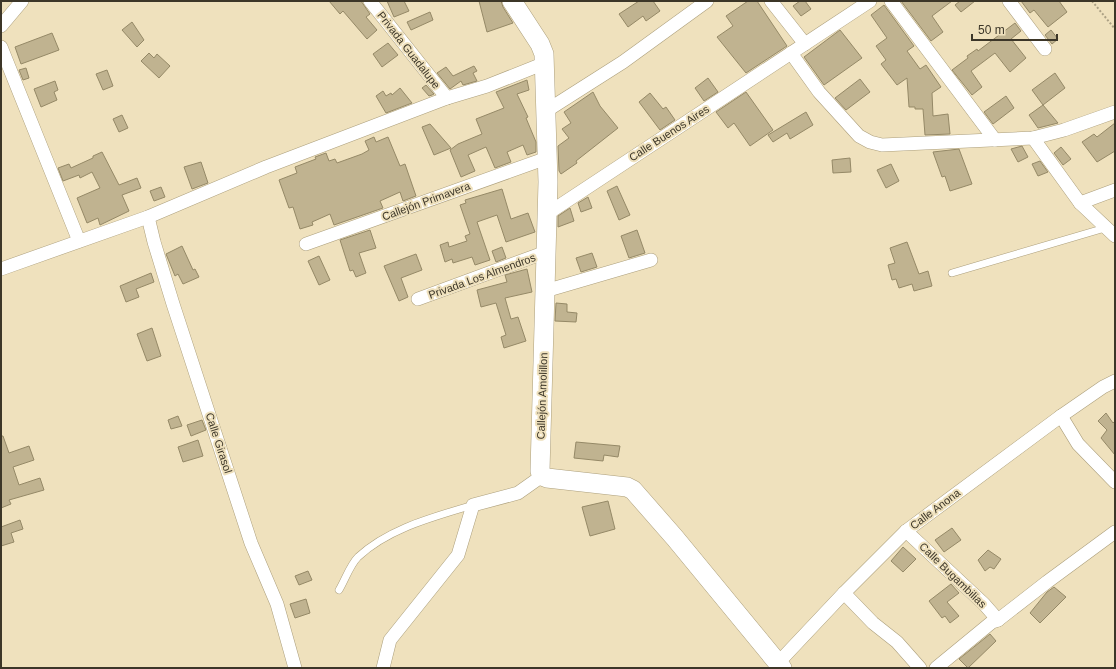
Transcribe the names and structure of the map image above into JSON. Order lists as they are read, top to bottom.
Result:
{
  "streets": {
    "street": [
      "Privada Guadalupe",
      "Calle Buenos Aires",
      "Callejón Primavera",
      "Privada Los Almendros",
      "Callejón Amolillon",
      "Calle Girasol",
      "Calle Anona",
      "Calle Bugambilias"
    ]
  },
  "crossings": [
    ["Calle Buenos Aires", "Callejón Amolillon"],
    ["Callejón Primavera", "Callejón Amolillon"],
    ["Privada Los Almendros", "Callejón Amolillon"],
    ["Calle Anona", "Calle Bugambilias"]
  ],
  "scale_bar": "50 m"
}
